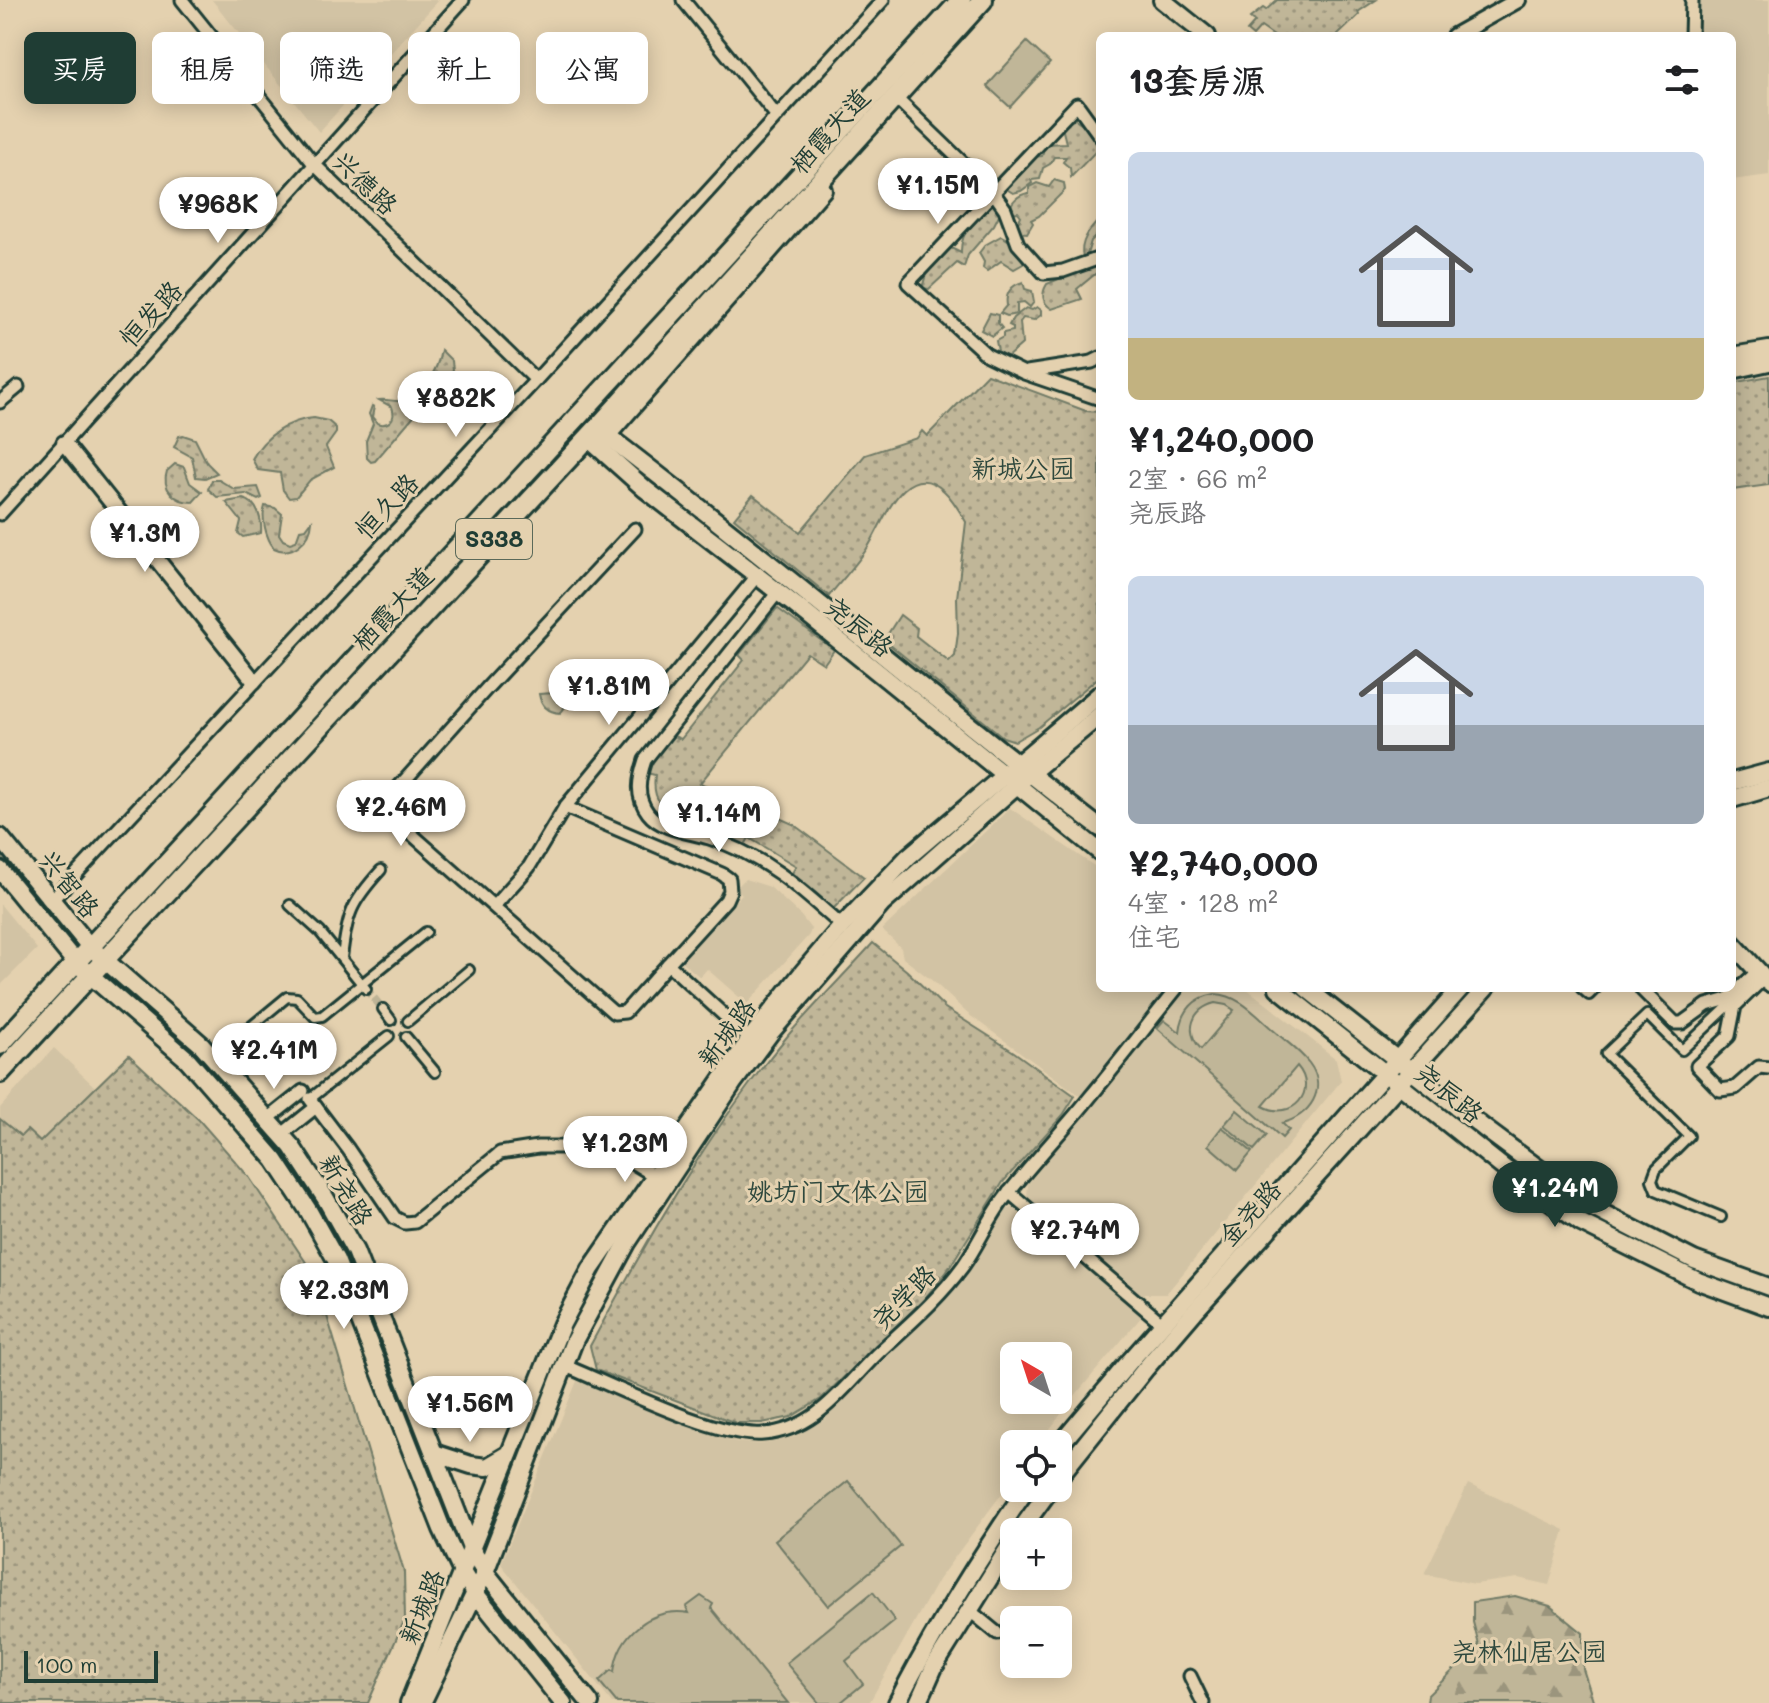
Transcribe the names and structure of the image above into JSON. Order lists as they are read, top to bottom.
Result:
{
  "streets": {
    "main road": [
      "栖霞大道",
      "S338",
      "尧辰路",
      "兴智路",
      "新城路",
      "新尧路",
      "金尧路"
    ],
    "street": [
      "兴德路",
      "恒发路",
      "恒久路",
      "尧学路"
    ]
  },
  "crossings": [
    ["栖霞大道", "尧辰路"],
    ["栖霞大道", "兴智路"],
    ["栖霞大道", "新尧路"],
    ["兴德路", "恒发路"],
    ["兴德路", "恒久路"],
    ["恒久路", "兴智路"],
    ["尧辰路", "新城路"],
    ["尧辰路", "金尧路"],
    ["兴智路", "新尧路"],
    ["新城路", "新尧路"],
    ["新城路", "尧学路"]
  ],
  "parks": ["新城公园", "姚坊门文体公园", "尧林仙居公园"],
  "scale_bar": "100 m",
  "north": "top left",
  "page": {
    "chip": [
      "买房",
      "租房",
      "筛选",
      "新上",
      "公寓"
    ],
    "heading": "13套房源",
    "list": [
      {
        "name": "¥1,240,000",
        "note": "2室 · 66 m² · 尧辰路"
      },
      {
        "name": "¥2,740,000",
        "note": "4室 · 128 m² · 住宅"
      }
    ],
    "price": [
      "¥1.15M",
      "¥968K",
      "¥882K",
      "¥1.3M",
      "¥1.81M",
      "¥2.46M",
      "¥1.14M",
      "¥2.41M",
      "¥1.23M",
      "¥1.24M",
      "¥2.74M",
      "¥2.33M",
      "¥1.56M"
    ],
    "map_buttons": ["+", "−"],
    "scale": "100 m"
  }
}
